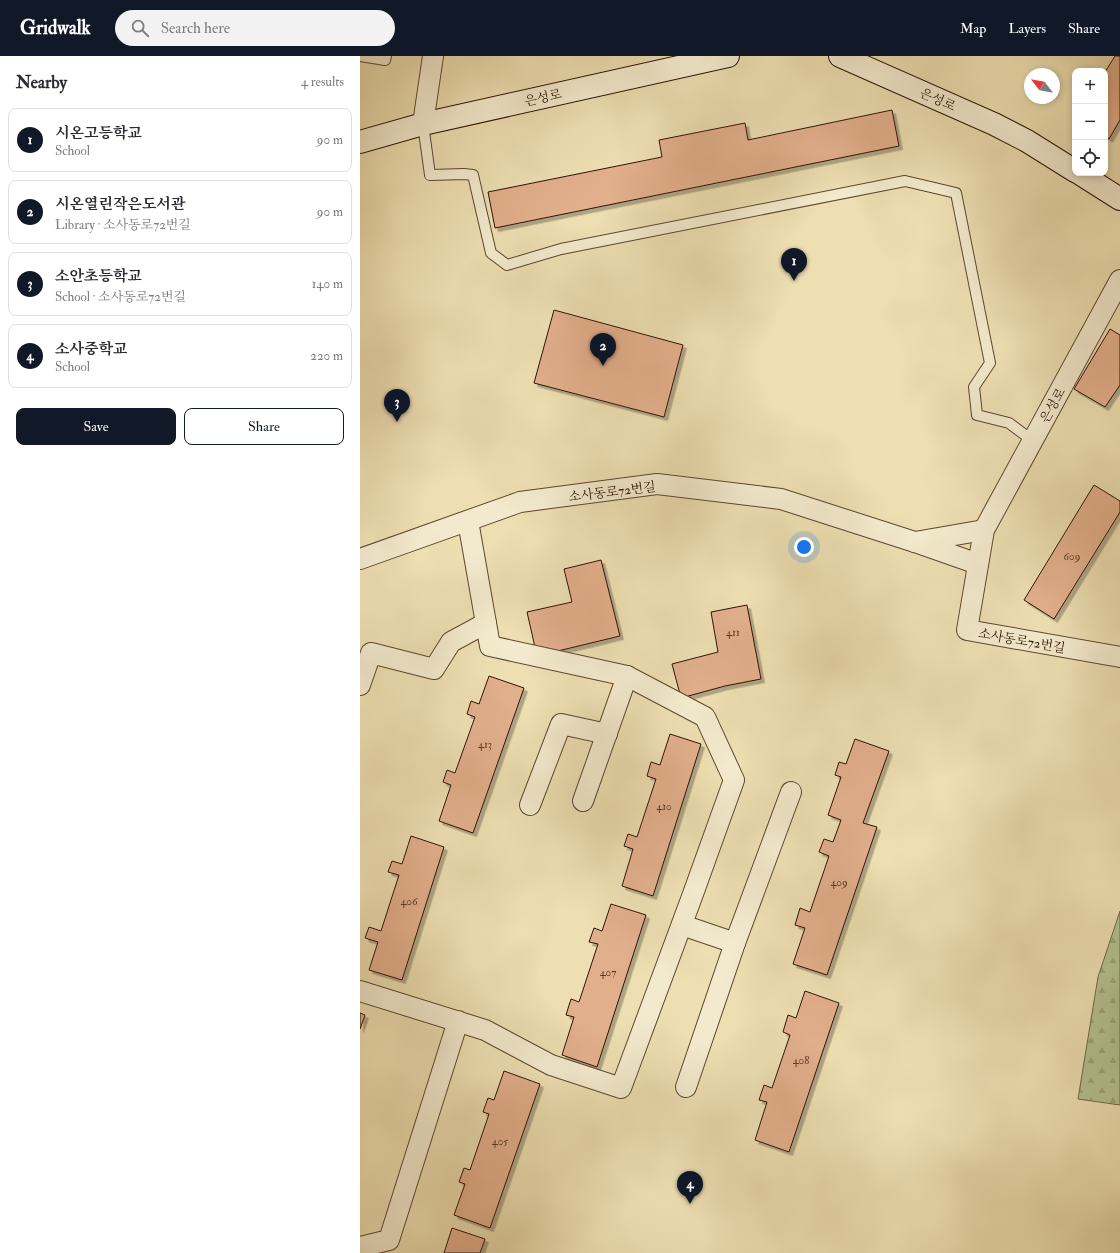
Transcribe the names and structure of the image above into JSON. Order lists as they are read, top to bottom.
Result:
{
  "streets": {
    "street": ["은성로", "소사동로72번길"]
  },
  "crossings": [
    ["은성로", "소사동로72번길"]
  ],
  "house_numbers": [
    "609",
    "411",
    "413",
    "410",
    "409",
    "406",
    "407",
    "408",
    "405"
  ],
  "north": "top left",
  "page": {
    "header": "Gridwalk",
    "search": "Search here",
    "nav": ["Map", "Layers", "Share"],
    "heading": ["Nearby", "4 results"],
    "map_buttons": ["+", "−"],
    "list": [
      {
        "mark": "1",
        "name": "시온고등학교",
        "note": "School",
        "value": "90 m"
      },
      {
        "mark": "2",
        "name": "시온열린작은도서관",
        "note": "Library · 소사동로72번길",
        "value": "90 m"
      },
      {
        "mark": "3",
        "name": "소안초등학교",
        "note": "School · 소사동로72번길",
        "value": "140 m"
      },
      {
        "mark": "4",
        "name": "소사중학교",
        "note": "School",
        "value": "220 m"
      }
    ],
    "pins": [
      "1",
      "2",
      "3",
      "4"
    ],
    "buttons": ["Save", "Share"]
  }
}
